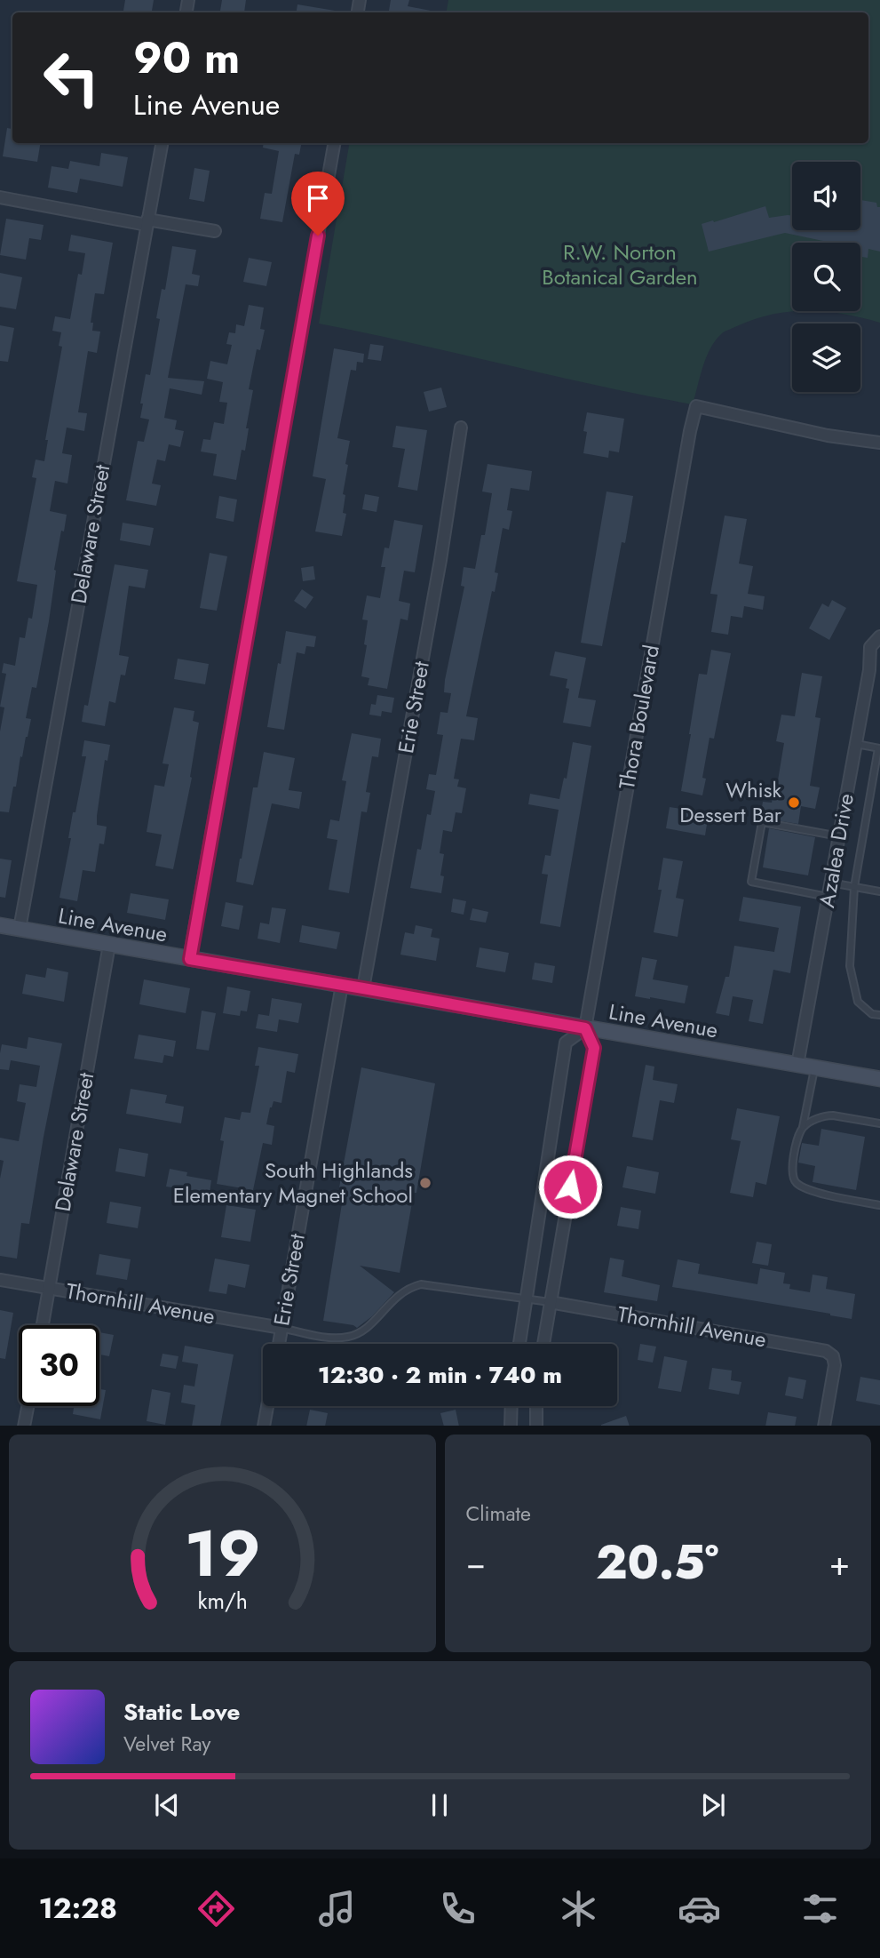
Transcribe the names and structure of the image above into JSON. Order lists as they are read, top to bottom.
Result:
{
  "streets": {
    "main road": ["Line Avenue"],
    "street": [
      "Delaware Street",
      "Erie Street",
      "Thora Boulevard",
      "Azalea Drive",
      "Thornhill Avenue"
    ]
  },
  "crossings": [
    ["Delaware Street", "Line Avenue"],
    ["Delaware Street", "Thornhill Avenue"],
    ["Erie Street", "Line Avenue"],
    ["Erie Street", "Thornhill Avenue"],
    ["Thora Boulevard", "Line Avenue"],
    ["Thora Boulevard", "Thornhill Avenue"],
    ["Azalea Drive", "Line Avenue"]
  ],
  "parks": ["R.W. Norton Botanical Garden"],
  "places": ["Whisk Dessert Bar", "South Highlands Elementary Magnet School"],
  "page": {
    "turn": ["90 m", "Line Avenue"],
    "limit": "30",
    "trip": "12:30 · 2 min · 740 m",
    "tile": "Climate",
    "heat": ["−", "20.5°", "+"],
    "song": ["Static Love", "Velvet Ray"],
    "tabs": "12:28",
    "gauge": ["19", "km/h"]
  }
}
